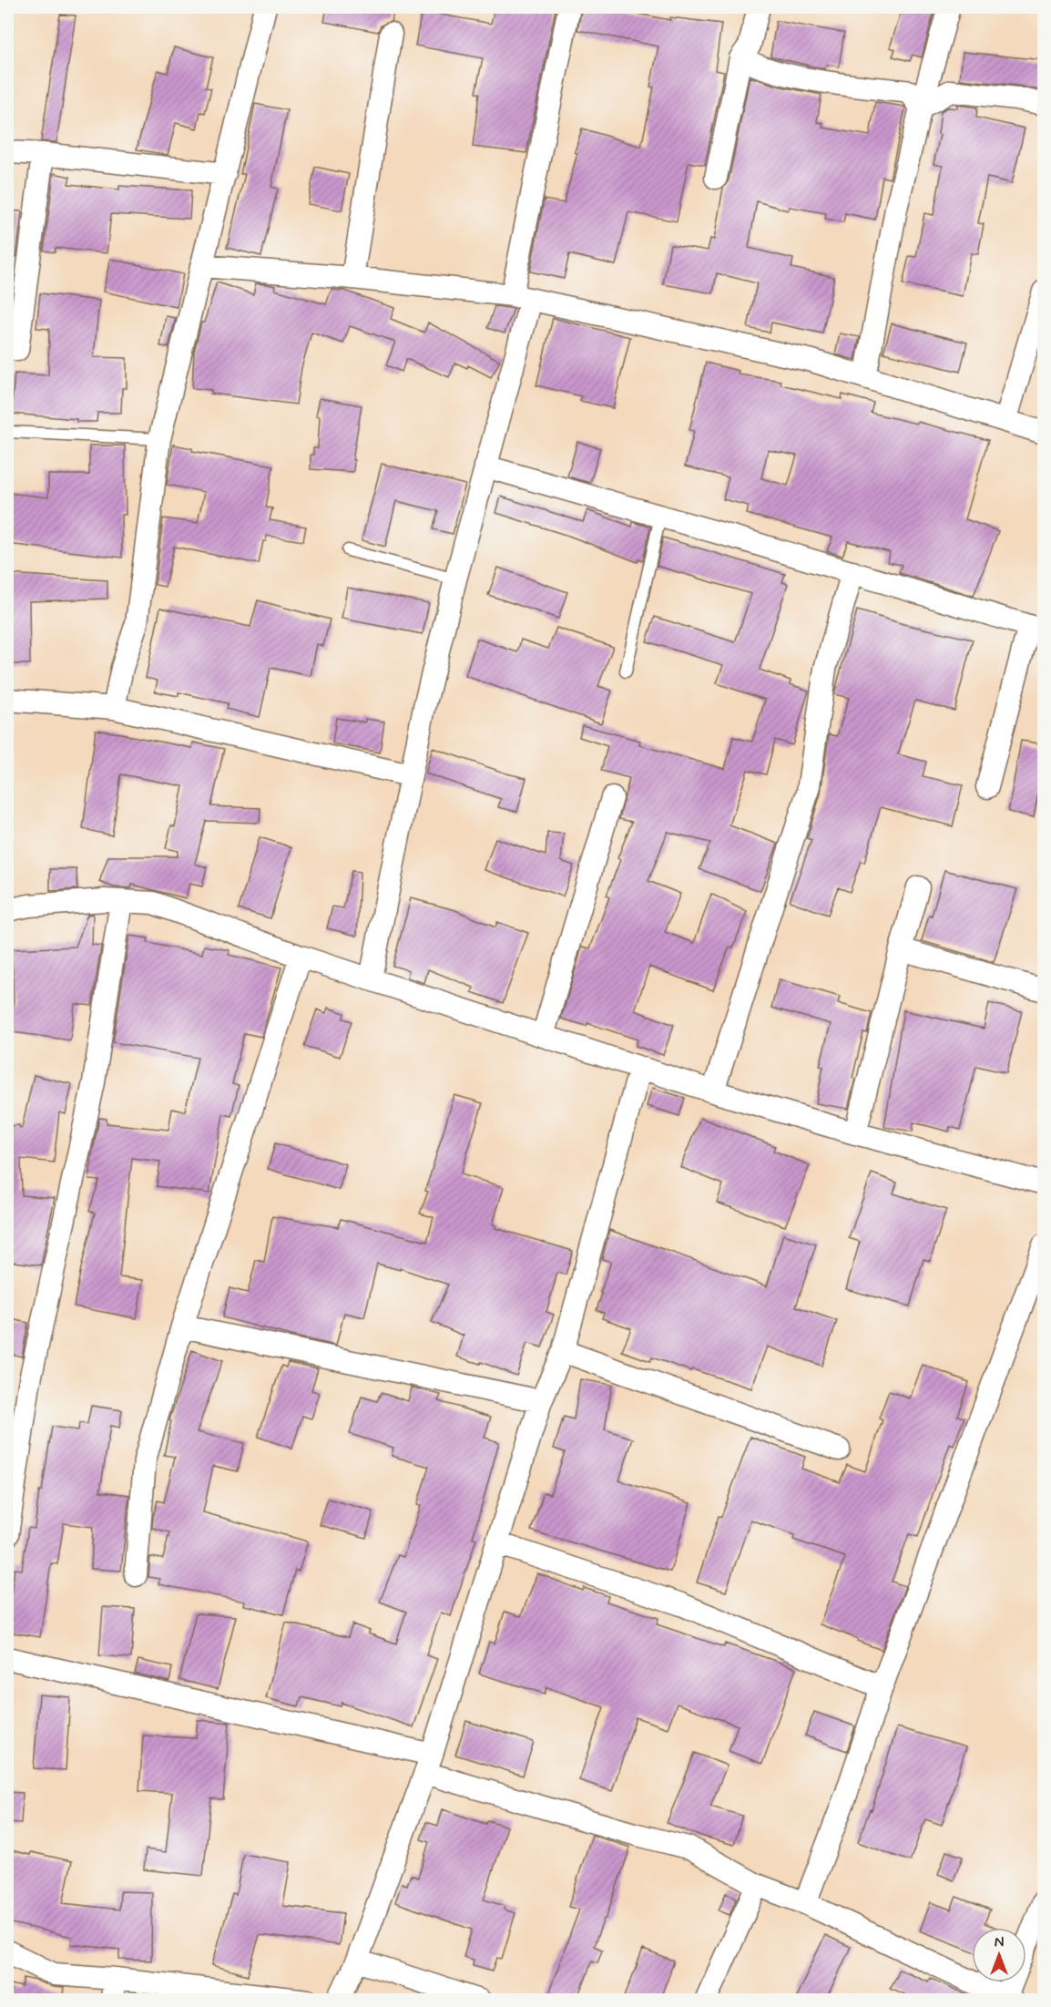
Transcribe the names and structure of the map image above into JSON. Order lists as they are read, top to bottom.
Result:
{
  "north": "top"
}
